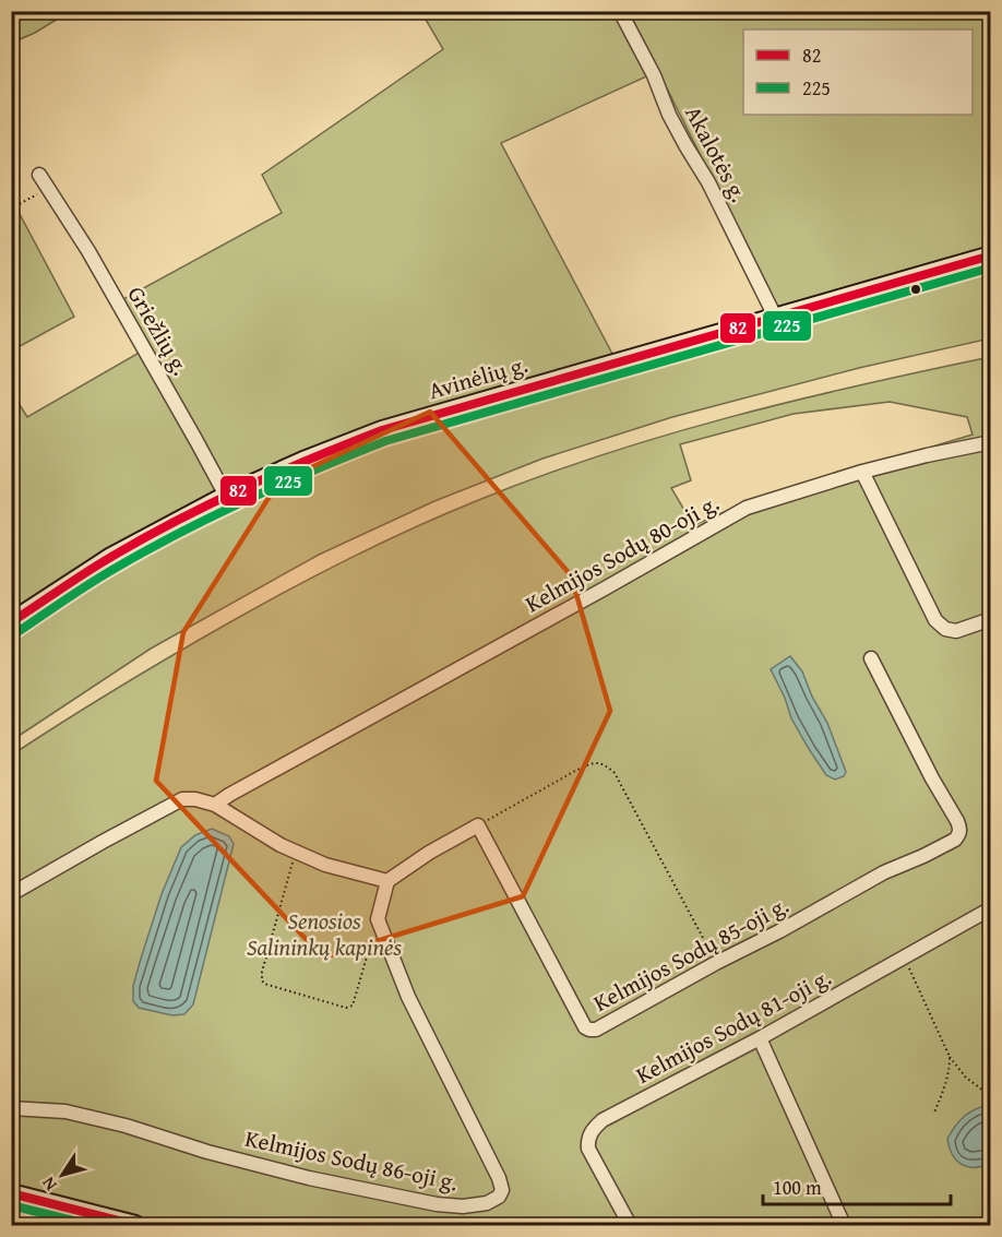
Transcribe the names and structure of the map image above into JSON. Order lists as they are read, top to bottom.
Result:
{
  "streets": {
    "main road": ["Avinėlių g."],
    "street": [
      "Akalotės g.",
      "Griežlių g.",
      "Kelmijos Sodų 80-oji g.",
      "Kelmijos Sodų 85-oji g.",
      "Kelmijos Sodų 81-oji g.",
      "Kelmijos Sodų 86-oji g."
    ]
  },
  "crossings": [
    ["Akalotės g.", "Avinėlių g."],
    ["Griežlių g.", "Avinėlių g."]
  ],
  "parks": ["Senosios Salininkų kapinės"],
  "lines": ["transit line 82", "transit line 225"],
  "legend": ["82", "225"],
  "scale_bar": "100 m",
  "north": "bottom left"
}
